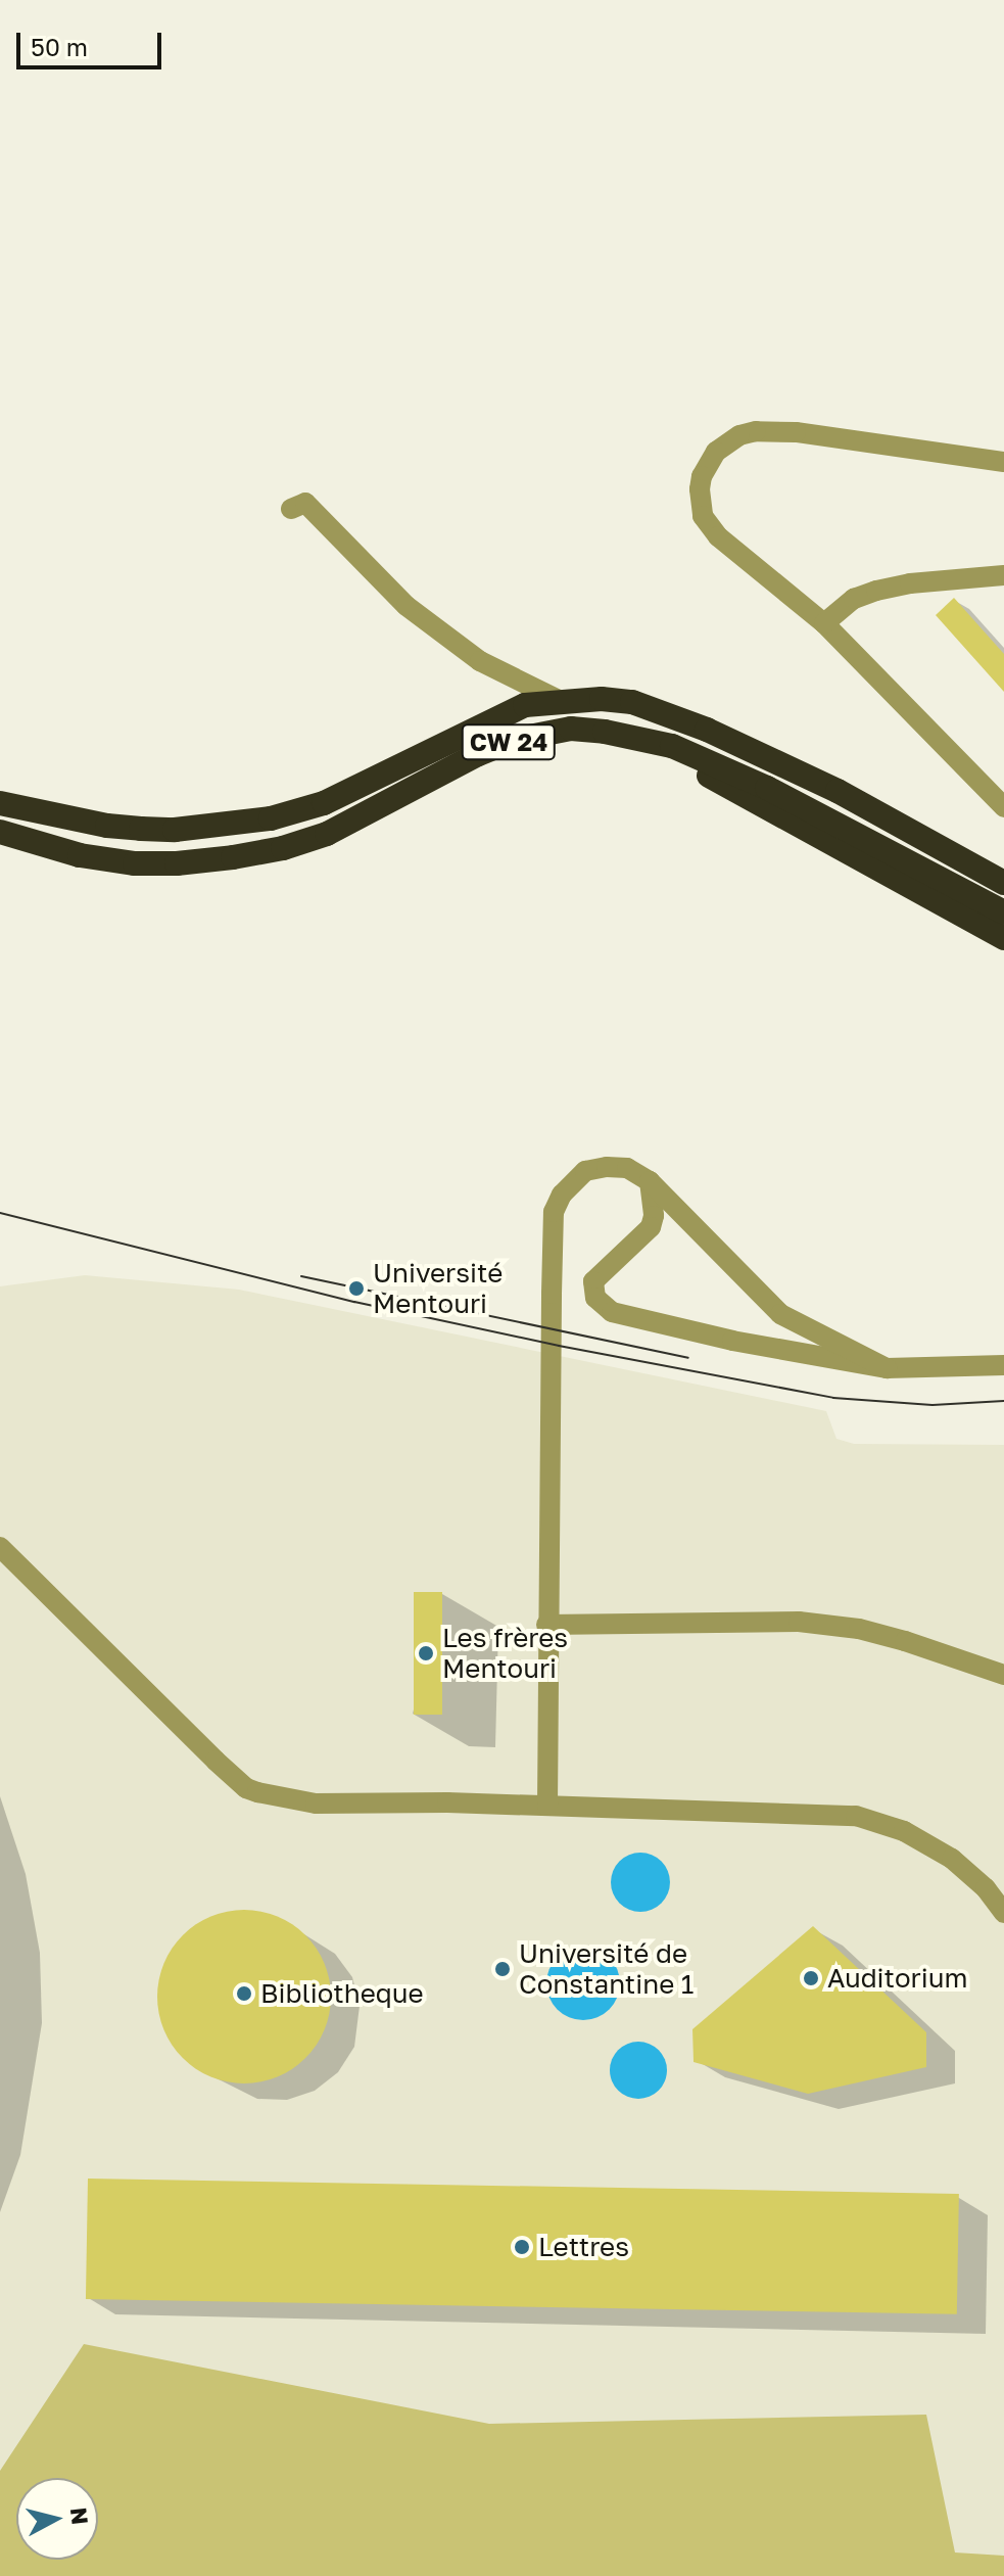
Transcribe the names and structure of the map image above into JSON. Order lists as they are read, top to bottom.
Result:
{
  "streets": {
    "highway": ["CW 24"]
  },
  "places": [
    "Université Mentouri",
    "Les frères Mentouri",
    "Université de Constantine 1",
    "Auditorium",
    "Bibliotheque",
    "Lettres"
  ],
  "scale_bar": "50 m",
  "north": "right"
}
